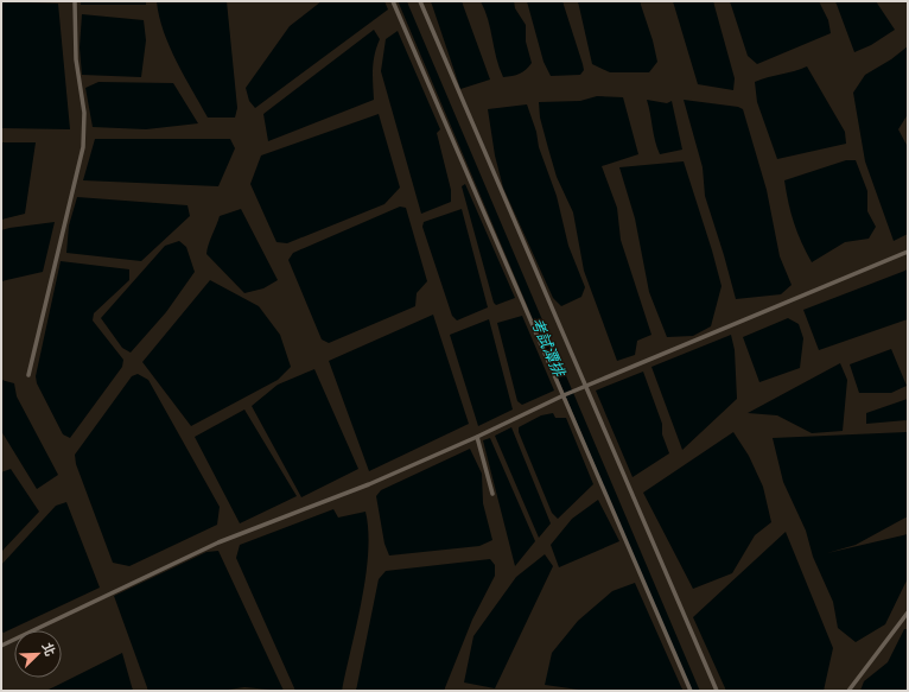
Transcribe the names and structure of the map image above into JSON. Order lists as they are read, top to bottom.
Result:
{
  "water": ["考試潭排"],
  "north": "top right"
}
